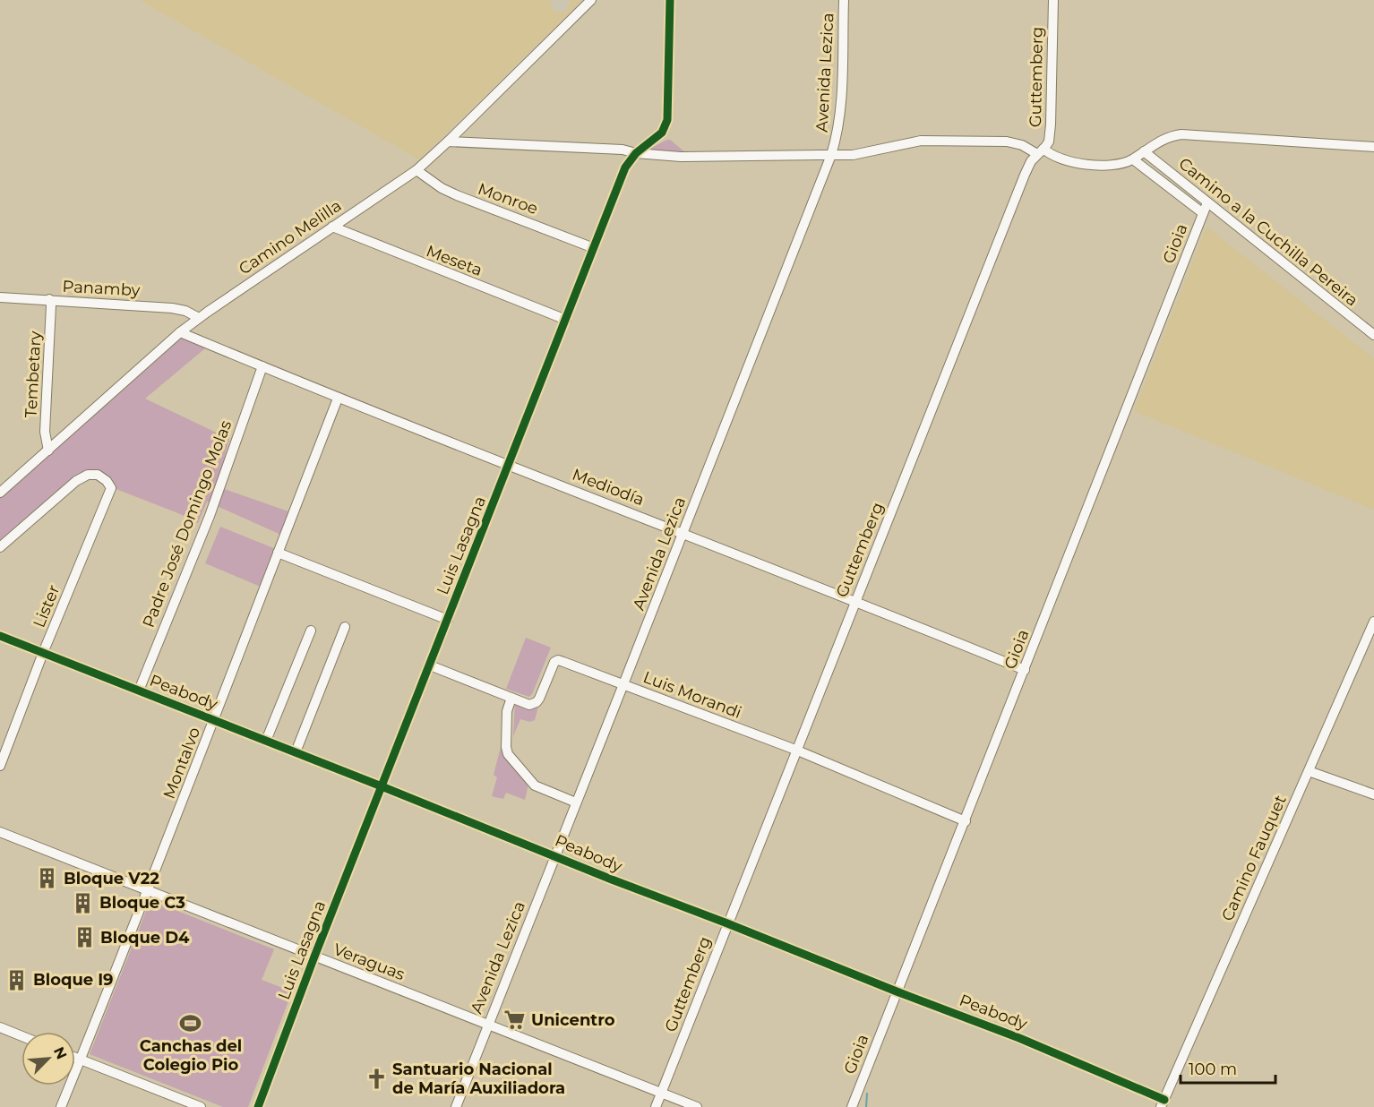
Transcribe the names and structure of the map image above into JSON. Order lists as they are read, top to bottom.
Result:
{
  "streets": {
    "street": [
      "Avenida Lezica",
      "Guttemberg",
      "Monroe",
      "Camino a la Cuchilla Pereira",
      "Camino Melilla",
      "Gioia",
      "Meseta",
      "Panamby",
      "Tembetary",
      "Mediodía",
      "Padre José Domingo Molas",
      "Luis Lasagna",
      "Lister",
      "Peabody",
      "Luis Morandi",
      "Montalvo",
      "Camino Fauquet",
      "Veraguas"
    ]
  },
  "crossings": [
    ["Avenida Lezica", "Mediodía"],
    ["Avenida Lezica", "Peabody"],
    ["Avenida Lezica", "Luis Morandi"],
    ["Avenida Lezica", "Veraguas"],
    ["Guttemberg", "Mediodía"],
    ["Guttemberg", "Peabody"],
    ["Guttemberg", "Luis Morandi"],
    ["Guttemberg", "Veraguas"],
    ["Monroe", "Camino Melilla"],
    ["Monroe", "Luis Lasagna"],
    ["Camino a la Cuchilla Pereira", "Gioia"],
    ["Camino Melilla", "Meseta"],
    ["Camino Melilla", "Panamby"],
    ["Camino Melilla", "Tembetary"],
    ["Camino Melilla", "Mediodía"],
    ["Gioia", "Mediodía"],
    ["Gioia", "Peabody"],
    ["Gioia", "Luis Morandi"],
    ["Meseta", "Luis Lasagna"],
    ["Panamby", "Tembetary"],
    ["Mediodía", "Padre José Domingo Molas"],
    ["Mediodía", "Luis Lasagna"],
    ["Mediodía", "Montalvo"],
    ["Padre José Domingo Molas", "Peabody"],
    ["Luis Lasagna", "Peabody"],
    ["Luis Lasagna", "Luis Morandi"],
    ["Luis Lasagna", "Veraguas"],
    ["Lister", "Peabody"],
    ["Peabody", "Montalvo"],
    ["Peabody", "Camino Fauquet"],
    ["Montalvo", "Veraguas"]
  ],
  "places": {
    "building": [
      "Bloque V22",
      "Bloque C3",
      "Bloque D4",
      "Bloque I9"
    ],
    "supermarket": ["Unicentro"],
    "sports": ["Canchas del Colegio Pio"],
    "church": ["Santuario Nacional de María Auxiliadora"]
  },
  "scale_bar": "100 m",
  "north": "top right"
}
